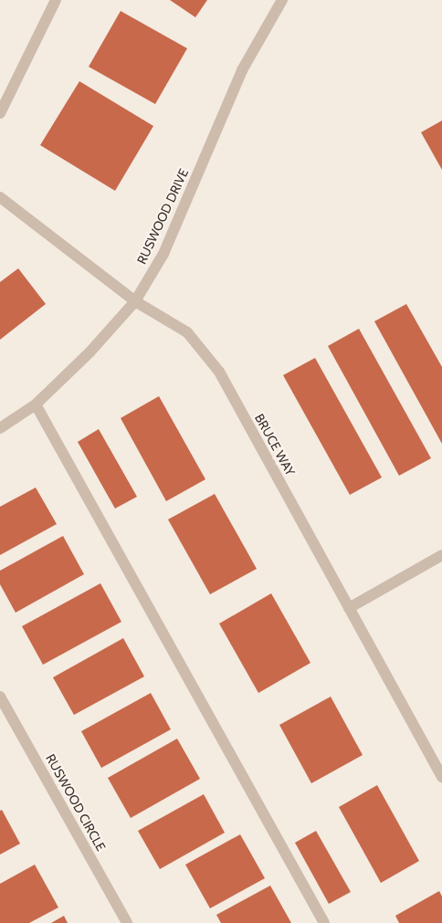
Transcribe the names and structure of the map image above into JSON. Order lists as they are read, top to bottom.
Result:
{
  "streets": {
    "street": ["RUSWOOD DRIVE", "BRUCE WAY", "RUSWOOD CIRCLE"]
  },
  "crossings": [
    ["RUSWOOD DRIVE", "BRUCE WAY"]
  ]
}
